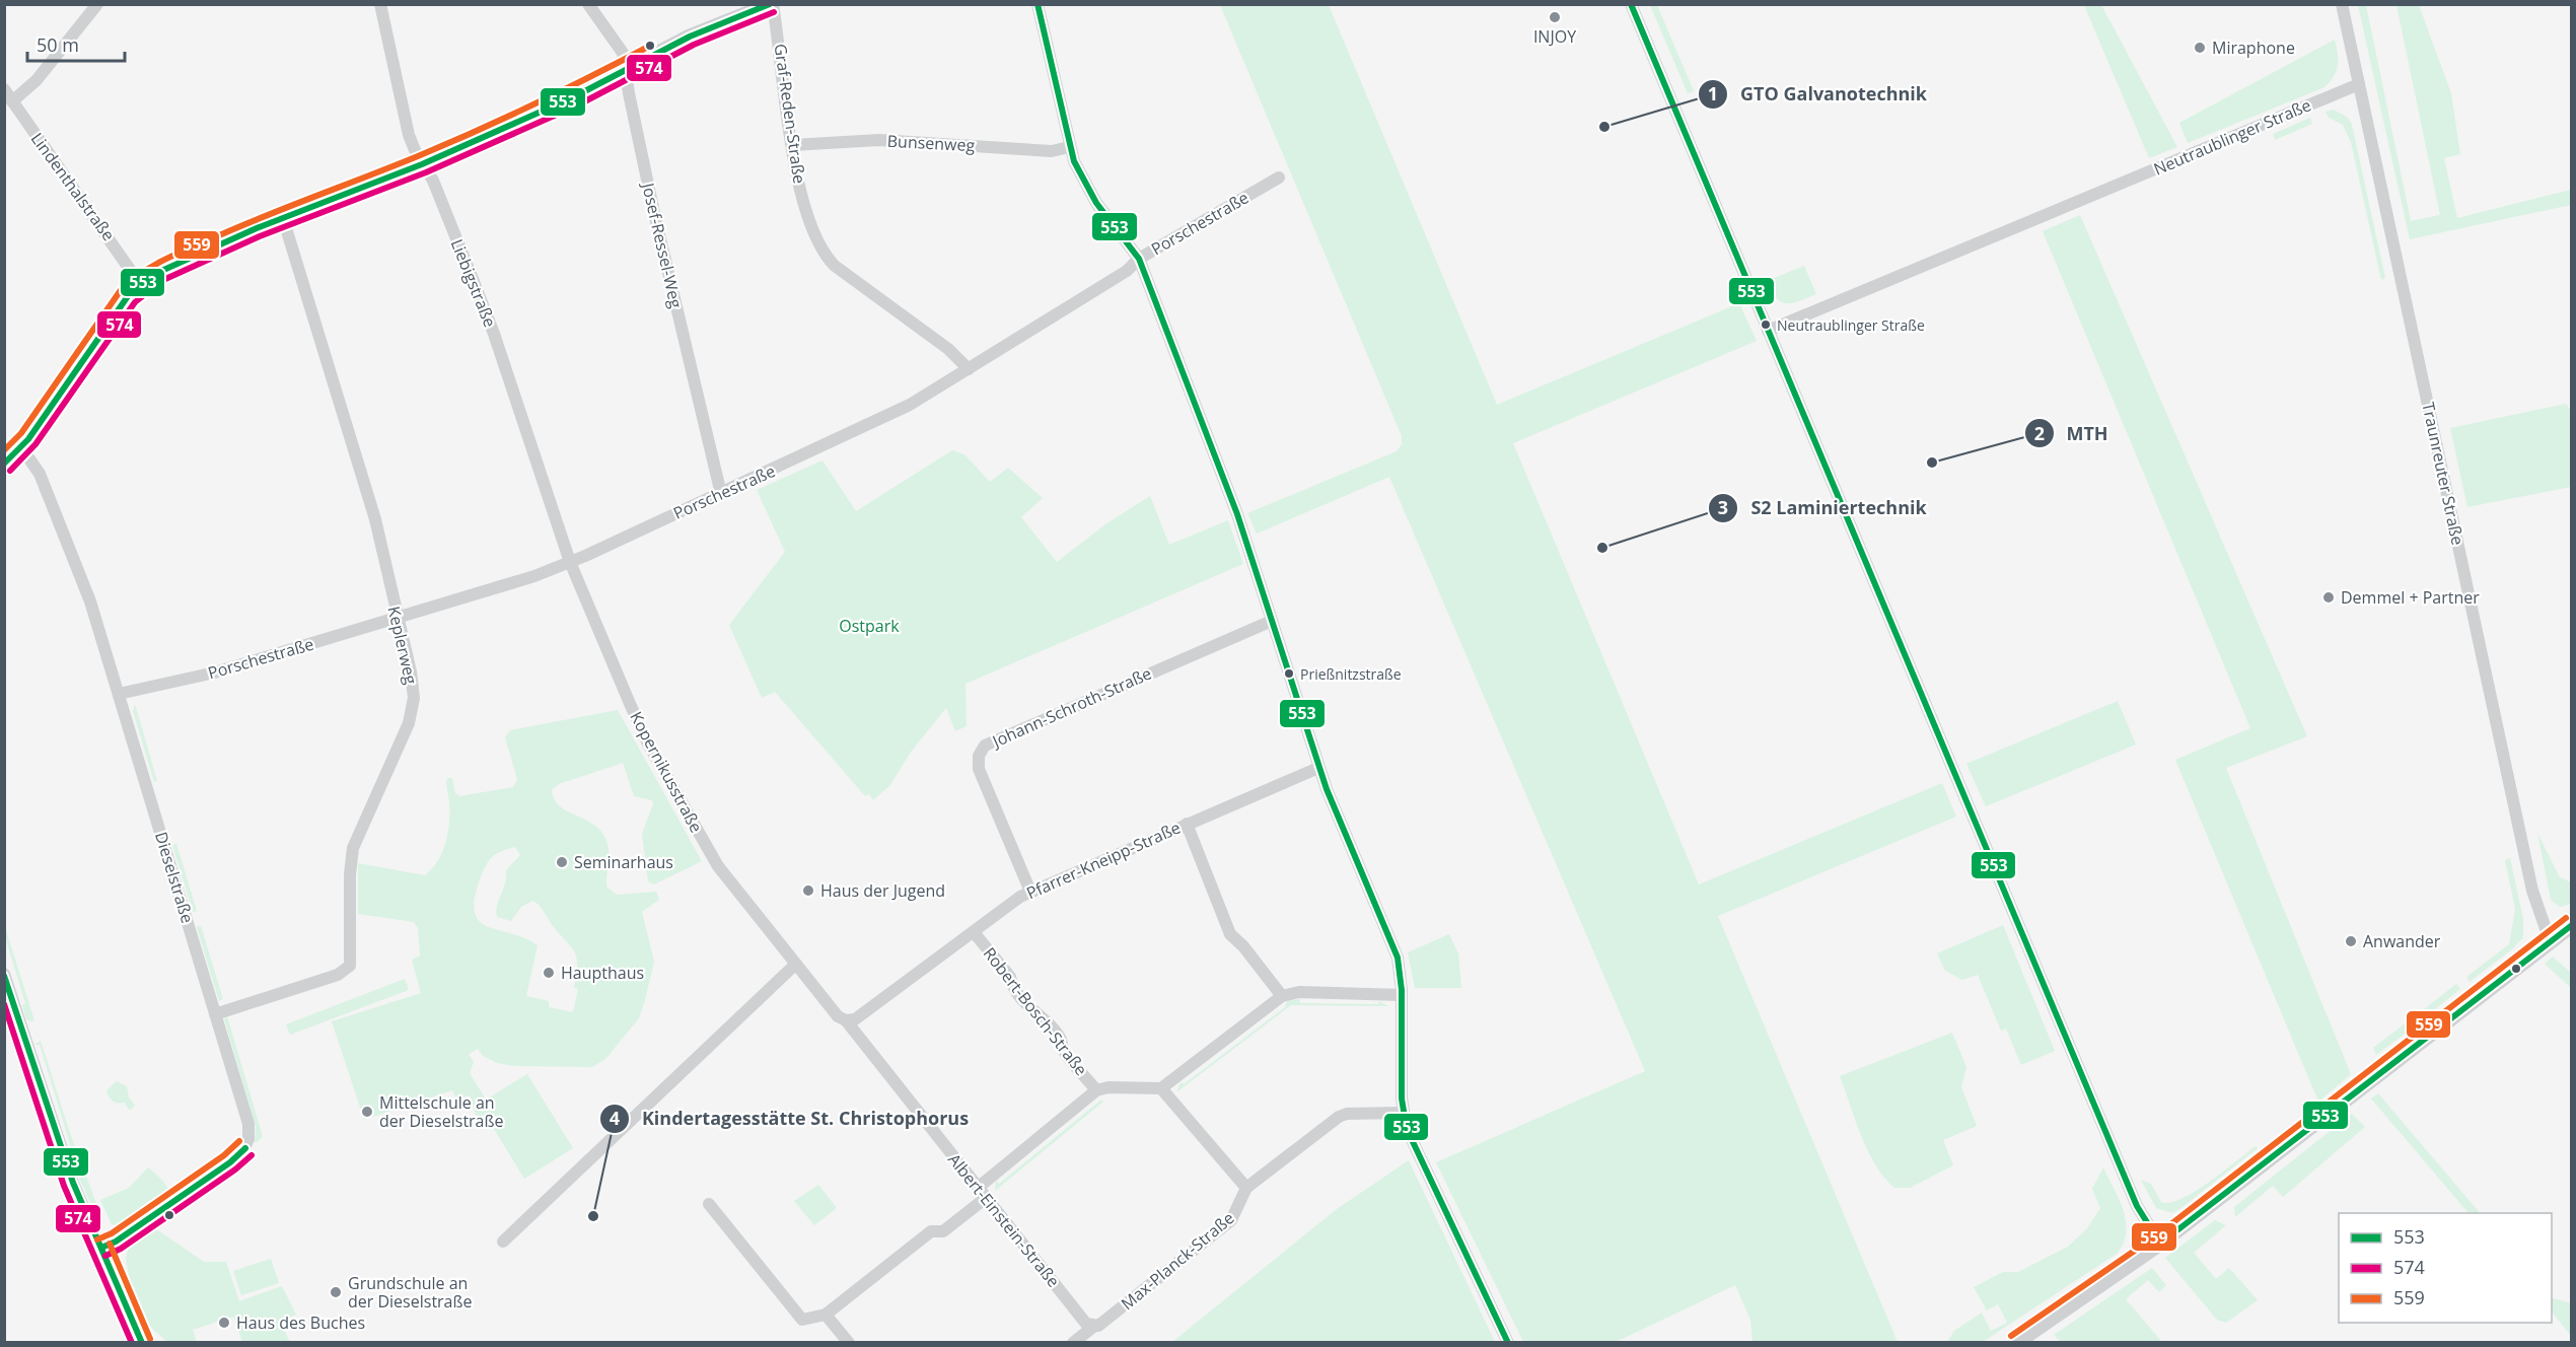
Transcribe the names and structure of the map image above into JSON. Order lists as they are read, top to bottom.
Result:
{
  "streets": {
    "street": [
      "Graf-Reden-Straße",
      "Neutraublinger Straße",
      "Bunsenweg",
      "Lindenthalstraße",
      "Porschestraße",
      "Josef-Ressel-Weg",
      "Liebigstraße",
      "Traunreuter Straße",
      "Keplerweg",
      "Johann-Schroth-Straße",
      "Kopernikusstraße",
      "Pfarrer-Kneipp-Straße",
      "Dieselstraße",
      "Robert-Bosch-Straße",
      "Albert-Einstein-Straße",
      "Max-Planck-Straße"
    ]
  },
  "crossings": [
    ["Graf-Reden-Straße", "Bunsenweg"],
    ["Graf-Reden-Straße", "Porschestraße"],
    ["Neutraublinger Straße", "Traunreuter Straße"],
    ["Porschestraße", "Josef-Ressel-Weg"],
    ["Porschestraße", "Liebigstraße"],
    ["Porschestraße", "Keplerweg"],
    ["Porschestraße", "Kopernikusstraße"],
    ["Porschestraße", "Dieselstraße"],
    ["Liebigstraße", "Kopernikusstraße"],
    ["Keplerweg", "Dieselstraße"],
    ["Johann-Schroth-Straße", "Pfarrer-Kneipp-Straße"],
    ["Kopernikusstraße", "Pfarrer-Kneipp-Straße"],
    ["Kopernikusstraße", "Albert-Einstein-Straße"],
    ["Pfarrer-Kneipp-Straße", "Robert-Bosch-Straße"],
    ["Pfarrer-Kneipp-Straße", "Albert-Einstein-Straße"],
    ["Albert-Einstein-Straße", "Max-Planck-Straße"]
  ],
  "parks": ["Ostpark"],
  "places": [
    "INJOY",
    "Miraphone",
    "GTO Galvanotechnik",
    "Neutraublinger Straße",
    "MTH",
    "S2 Laminiertechnik",
    "Demmel + Partner",
    "Prießnitzstraße",
    "Seminarhaus",
    "Haus der Jugend",
    "Anwander",
    "Haupthaus",
    "Mittelschule an der Dieselstraße",
    "Kindertagesstätte St. Christophorus",
    "Grundschule an der Dieselstraße",
    "Haus des Buches"
  ],
  "lines": ["transit line 553", "transit line 574", "transit line 559"],
  "legend": ["553", "574", "559"],
  "scale_bar": "50 m"
}
